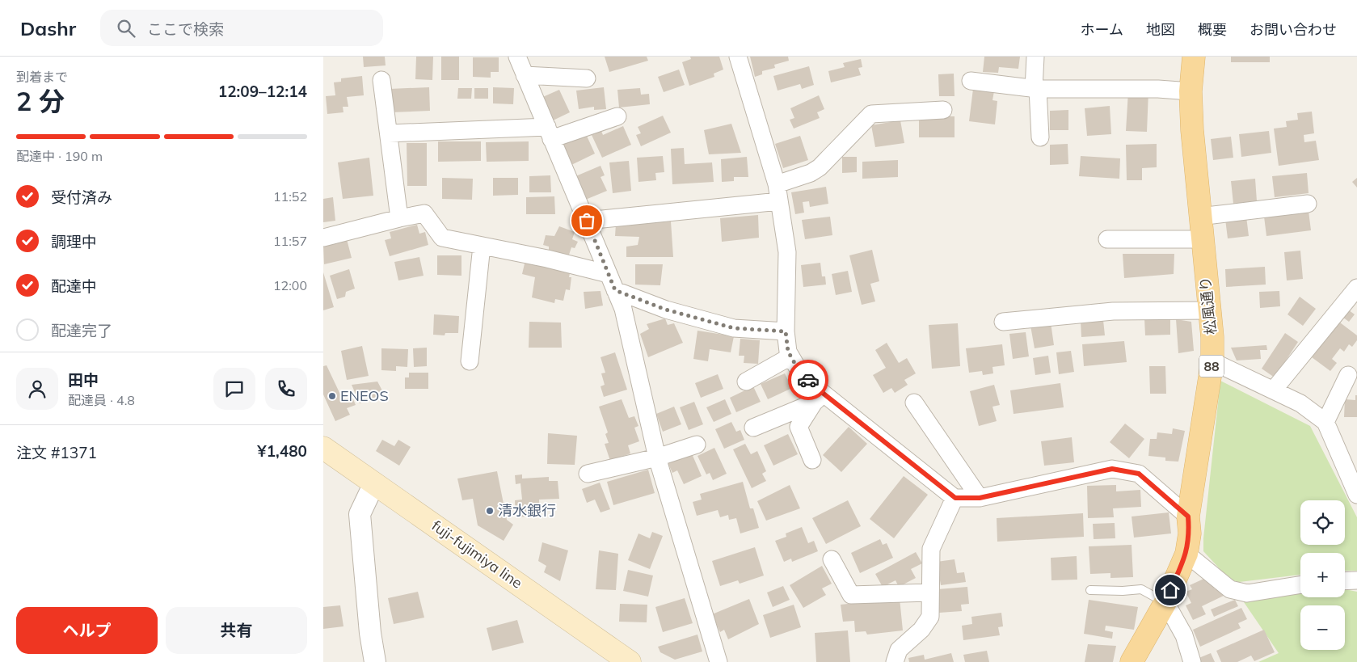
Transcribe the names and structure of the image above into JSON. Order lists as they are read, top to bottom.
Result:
{
  "streets": {
    "main road": ["松風通り", "88", "fuji-fujimiya line"]
  },
  "places": ["ENEOS", "清水銀行"],
  "page": {
    "header": "Dashr",
    "search": "ここで検索",
    "nav": [
      "ホーム",
      "地図",
      "概要",
      "お問い合わせ"
    ],
    "heading": ["2 分", "到着まで", "12:09–12:14"],
    "panel": [
      "田中",
      "配達員 · 4.8",
      "注文 #1371",
      "¥1,480"
    ],
    "bar": "配達中 · 190 m",
    "list": [
      ["受付済み", "11:52"],
      ["調理中", "11:57"],
      ["配達中", "12:00"],
      "配達完了"
    ],
    "map_buttons": ["+", "−"],
    "buttons": ["ヘルプ", "共有"]
  }
}
